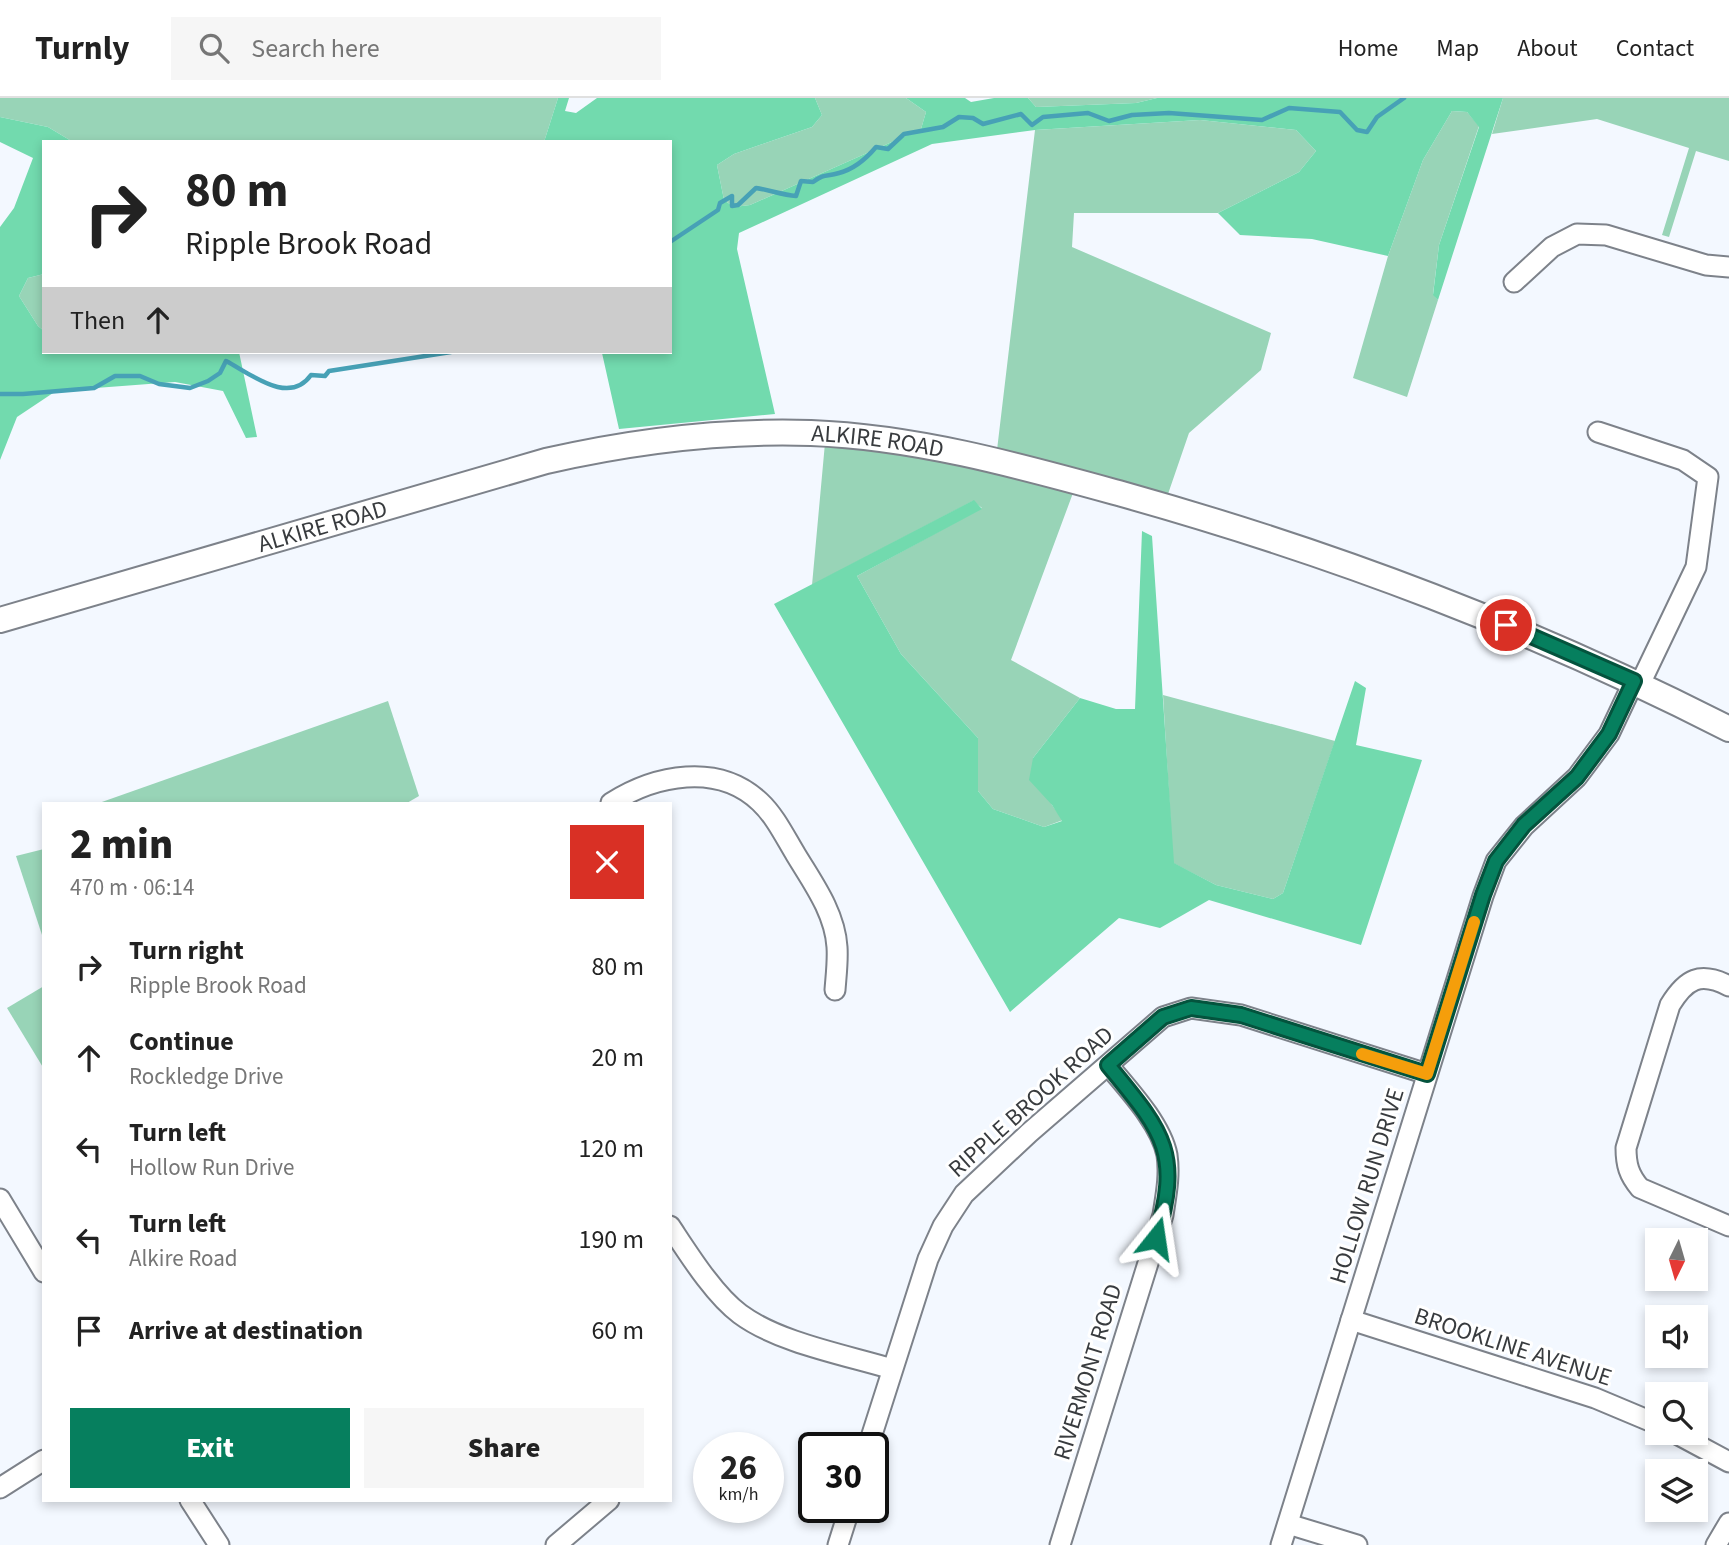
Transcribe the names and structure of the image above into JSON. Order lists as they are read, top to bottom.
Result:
{
  "streets": {
    "main road": ["ALKIRE ROAD"],
    "street": [
      "RIPPLE BROOK ROAD",
      "HOLLOW RUN DRIVE",
      "BROOKLINE AVENUE",
      "RIVERMONT ROAD"
    ]
  },
  "crossings": [
    ["ALKIRE ROAD", "HOLLOW RUN DRIVE"],
    ["RIPPLE BROOK ROAD", "HOLLOW RUN DRIVE"],
    ["RIPPLE BROOK ROAD", "RIVERMONT ROAD"],
    ["HOLLOW RUN DRIVE", "BROOKLINE AVENUE"]
  ],
  "north": "bottom",
  "page": {
    "header": "Turnly",
    "search": "Search here",
    "nav": [
      "Home",
      "Map",
      "About",
      "Contact"
    ],
    "turn": ["80 m", "Ripple Brook Road"],
    "then": "Then",
    "heading": ["2 min", "470 m · 06:14"],
    "list": [
      {
        "name": "Turn right",
        "note": "Ripple Brook Road",
        "value": "80 m"
      },
      {
        "name": "Continue",
        "note": "Rockledge Drive",
        "value": "20 m"
      },
      {
        "name": "Turn left",
        "note": "Hollow Run Drive",
        "value": "120 m"
      },
      {
        "name": "Turn left",
        "note": "Alkire Road",
        "value": "190 m"
      },
      {
        "name": "Arrive at destination",
        "value": "60 m"
      }
    ],
    "buttons": ["Exit", "Share"],
    "speed": "26 km/h",
    "limit": "30"
  }
}
